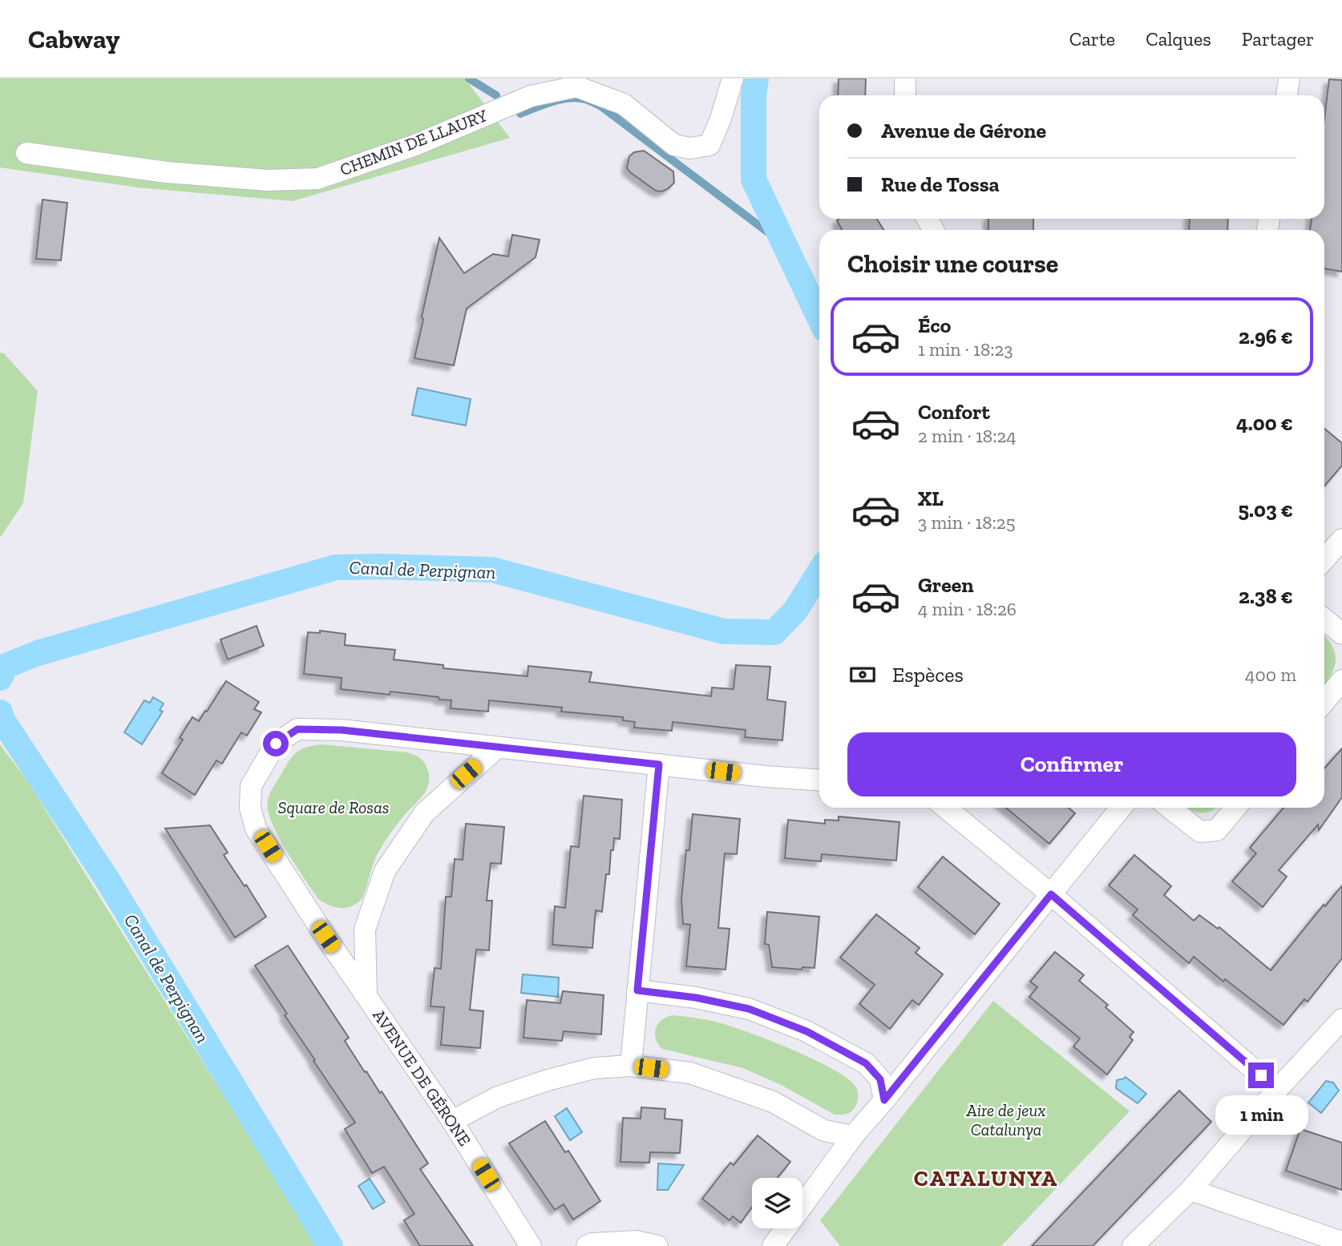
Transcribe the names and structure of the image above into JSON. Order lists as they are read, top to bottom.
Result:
{
  "streets": {
    "street": ["CHEMIN DE LLAURY", "AVENUE DE GÉRONE"]
  },
  "districts": ["CATALUNYA"],
  "water": ["Canal de Perpignan"],
  "parks": ["Square de Rosas", "Aire de jeux Catalunya"],
  "page": {
    "header": "Cabway",
    "nav": ["Carte", "Calques", "Partager"],
    "banner": ["Avenue de Gérone", "Rue de Tossa"],
    "heading": "Choisir une course",
    "list": [
      {
        "name": "Éco",
        "note": "1 min · 18:23",
        "value": "2.96 €"
      },
      {
        "name": "Confort",
        "note": "2 min · 18:24",
        "value": "4.00 €"
      },
      {
        "name": "XL",
        "note": "3 min · 18:25",
        "value": "5.03 €"
      },
      {
        "name": "Green",
        "note": "4 min · 18:26",
        "value": "2.38 €"
      }
    ],
    "pay": ["Espèces", "400 m"],
    "buttons": "Confirmer",
    "bubble": "1 min"
  }
}
